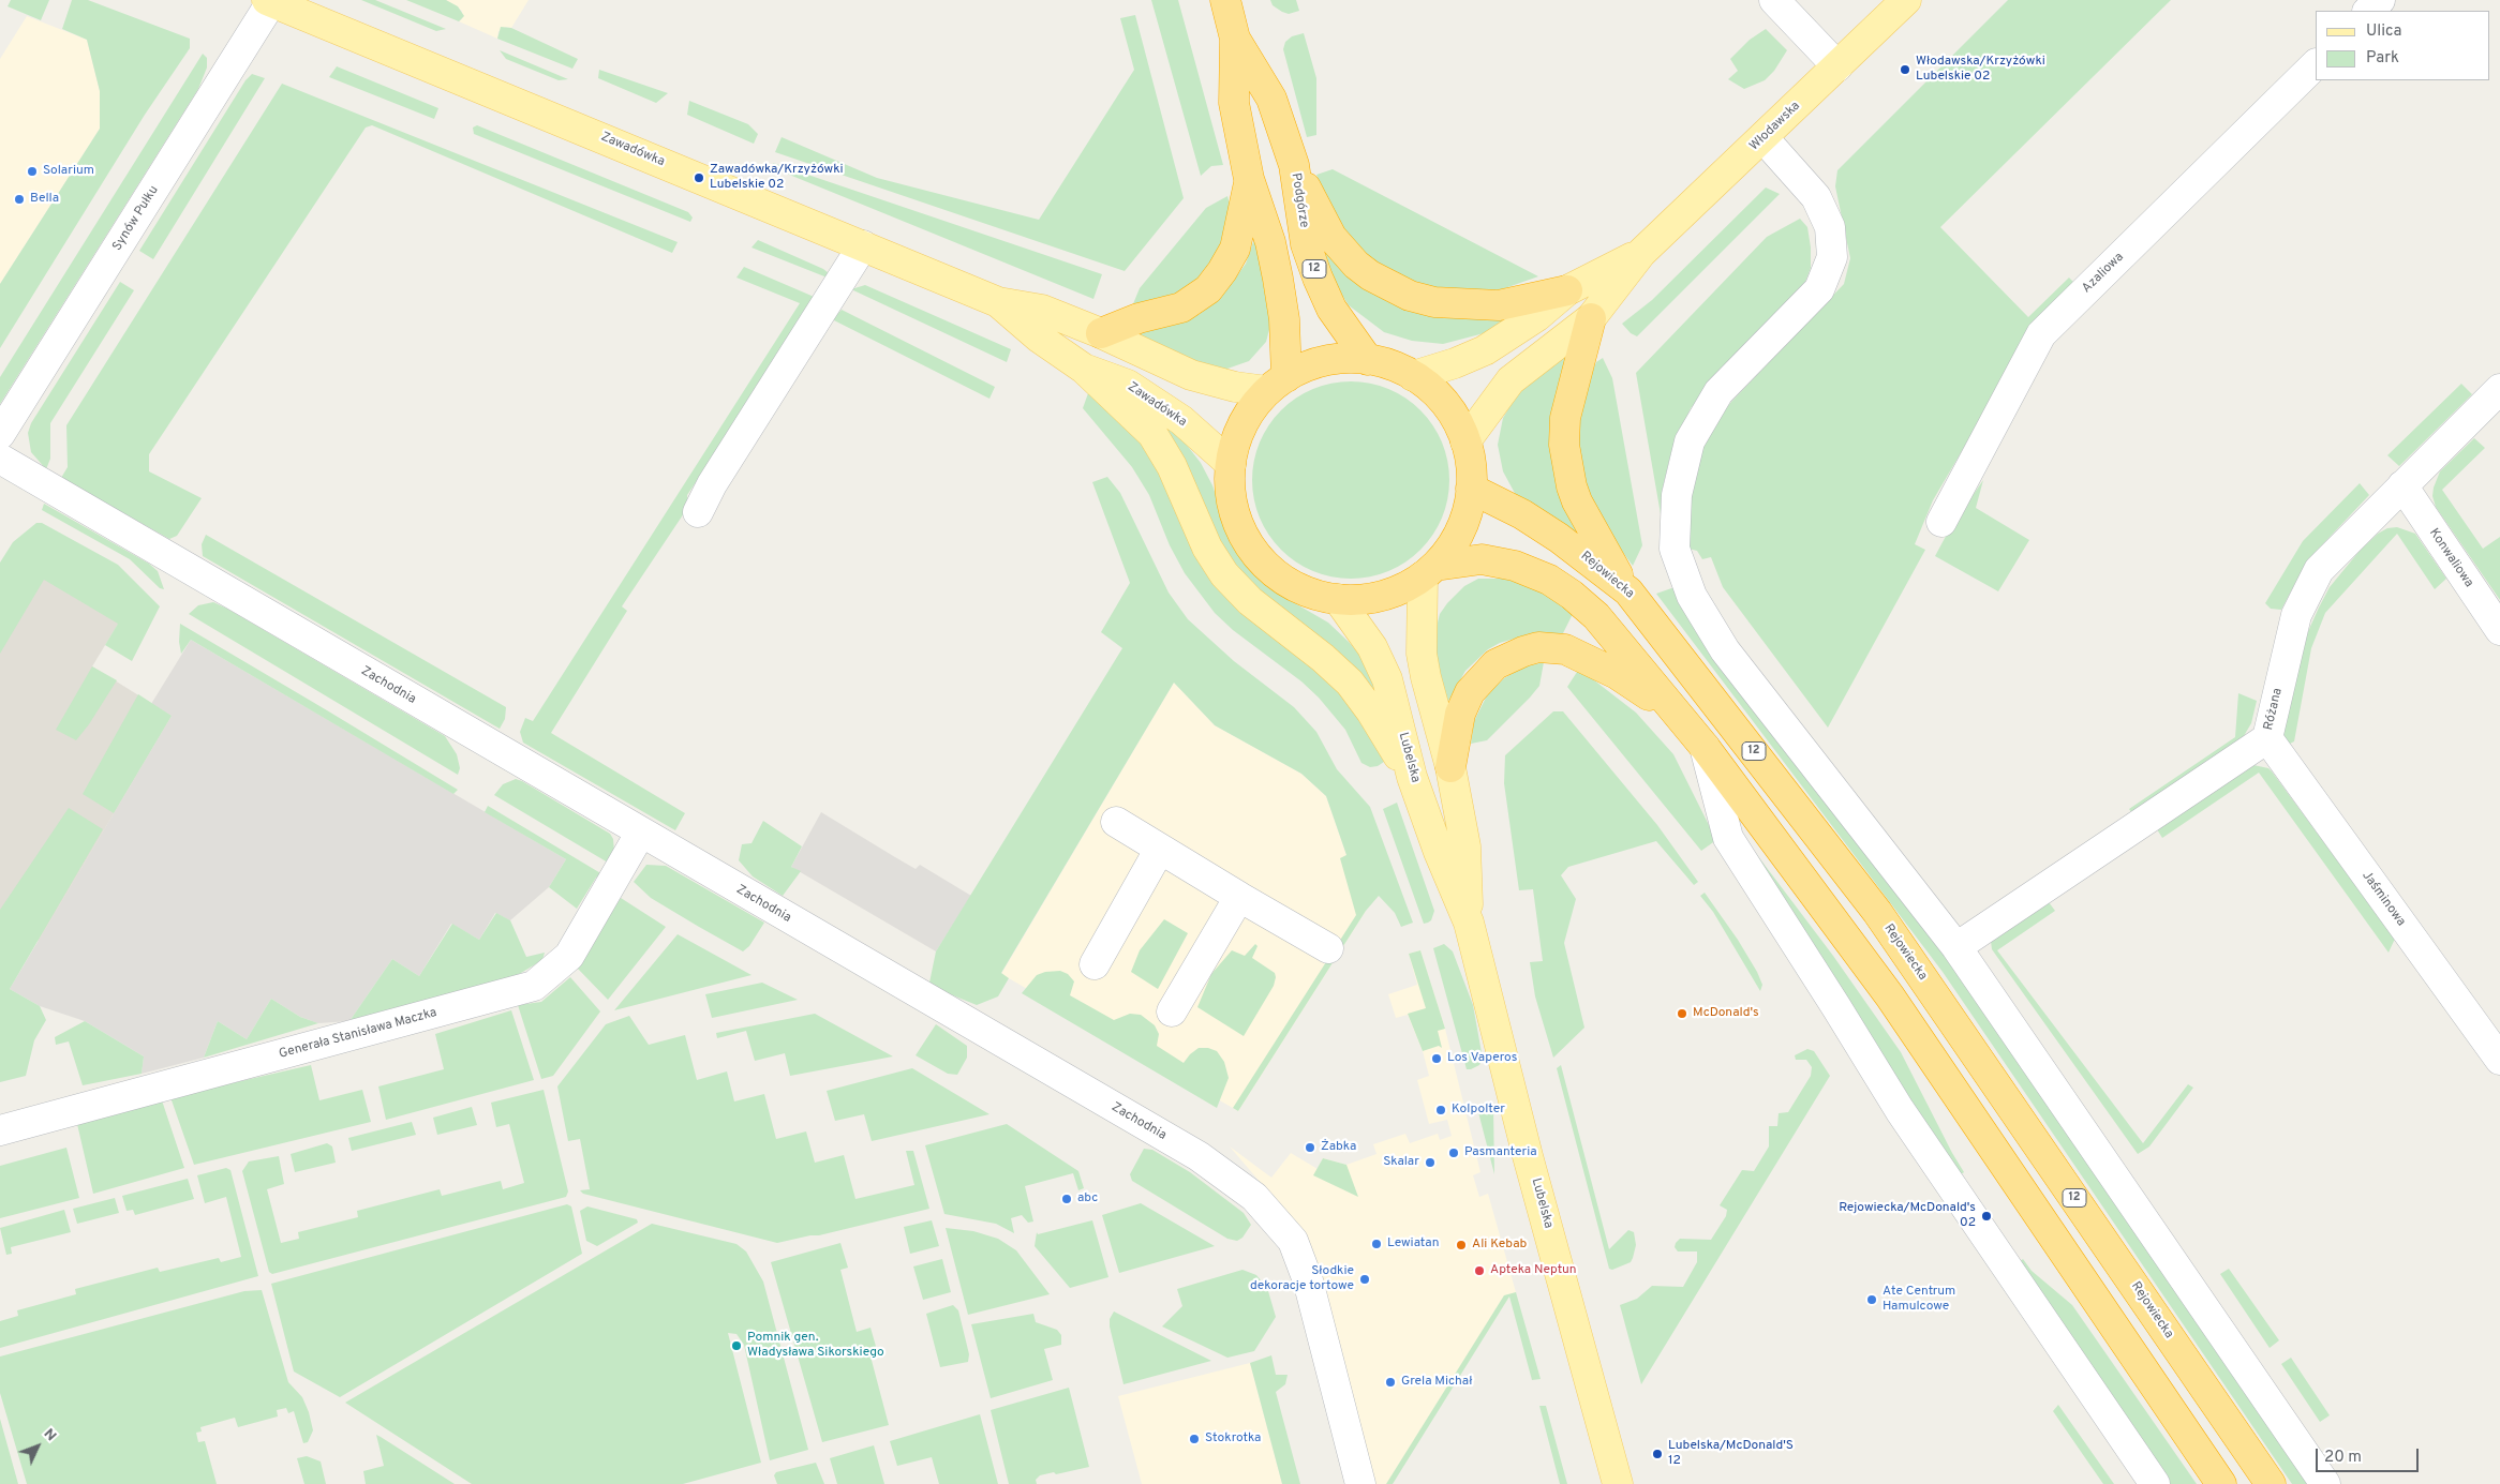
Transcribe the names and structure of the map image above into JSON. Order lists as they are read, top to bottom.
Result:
{
  "streets": {
    "highway": ["Podgórze", "12", "Rejowiecka"],
    "main road": ["Włodawska", "Zawadówka", "Lubelska"],
    "street": [
      "Synów Pułku",
      "Azaliowa",
      "Konwaliowa",
      "Zachodnia",
      "Różana",
      "Jaśminowa",
      "Generała Stanisława Maczka"
    ]
  },
  "crossings": [
    ["Zawadówka", "Podgórze"],
    ["Zawadówka", "Synów Pułku"],
    ["Konwaliowa", "Różana"],
    ["Zachodnia", "Generała Stanisława Maczka"],
    ["Różana", "Jaśminowa"]
  ],
  "places": [
    "Włodawska/Krzyżówki Lubelskie 02",
    "Solarium",
    "Zawadówka/Krzyżówki Lubelskie 02",
    "Bella",
    "McDonald's",
    "Los Vaperos",
    "Kolpolter",
    "Żabka",
    "Pasmanteria",
    "Skalar",
    "abc",
    "Rejowiecka/McDonald's 02",
    "Lewiatan",
    "Ali Kebab",
    "Apteka Neptun",
    "Słodkie dekoracje tortowe",
    "Ate Centrum Hamulcowe",
    "Pomnik gen. Władysława Sikorskiego",
    "Grela Michał",
    "Stokrotka",
    "Lubelska/McDonald'S 12"
  ],
  "legend": ["Ulica", "Park"],
  "scale_bar": "20 m",
  "north": "top right"
}
